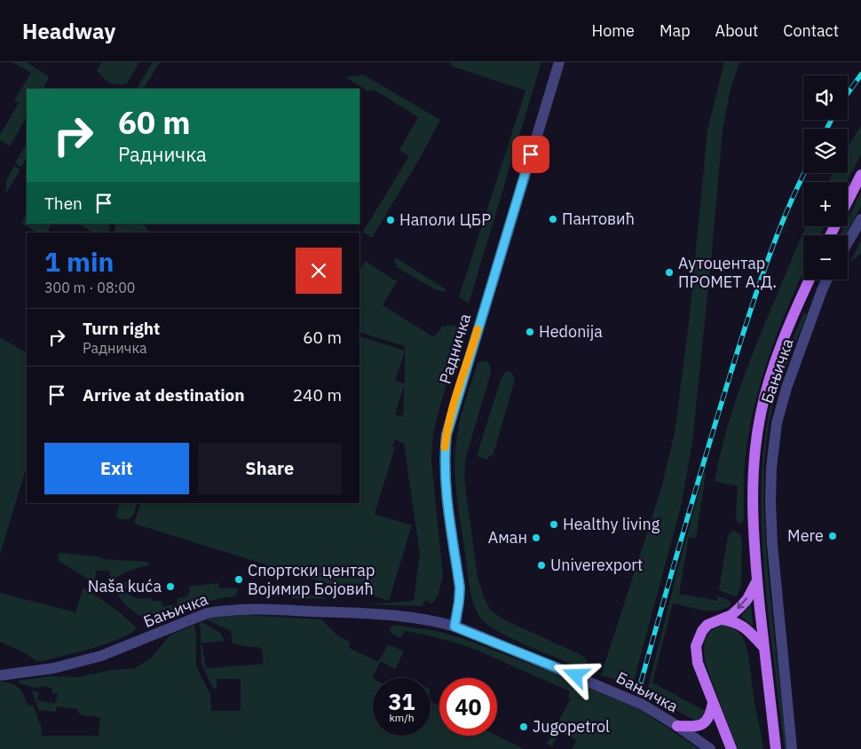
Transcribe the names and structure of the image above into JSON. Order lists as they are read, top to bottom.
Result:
{
  "streets": {
    "street": ["Радничка", "Бањичка"]
  },
  "crossings": [
    ["Радничка", "Бањичка"]
  ],
  "places": [
    "Пантовић",
    "Наполи ЦБР",
    "Аутоцентар ПРОМЕТ А.Д.",
    "Hedonija",
    "Healthy living",
    "Mere",
    "Аман",
    "Univerexport",
    "Спортски центар Војимир Бојовић",
    "Naša kuća",
    "Jugopetrol"
  ],
  "page": {
    "header": "Headway",
    "nav": [
      "Home",
      "Map",
      "About",
      "Contact"
    ],
    "map_buttons": ["+", "−"],
    "turn": ["60 m", "Радничка"],
    "then": "Then",
    "heading": ["1 min", "300 m · 08:00"],
    "list": [
      {
        "name": "Turn right",
        "note": "Радничка",
        "value": "60 m"
      },
      {
        "name": "Arrive at destination",
        "value": "240 m"
      }
    ],
    "buttons": ["Exit", "Share"],
    "speed": "31 km/h",
    "limit": "40"
  }
}
